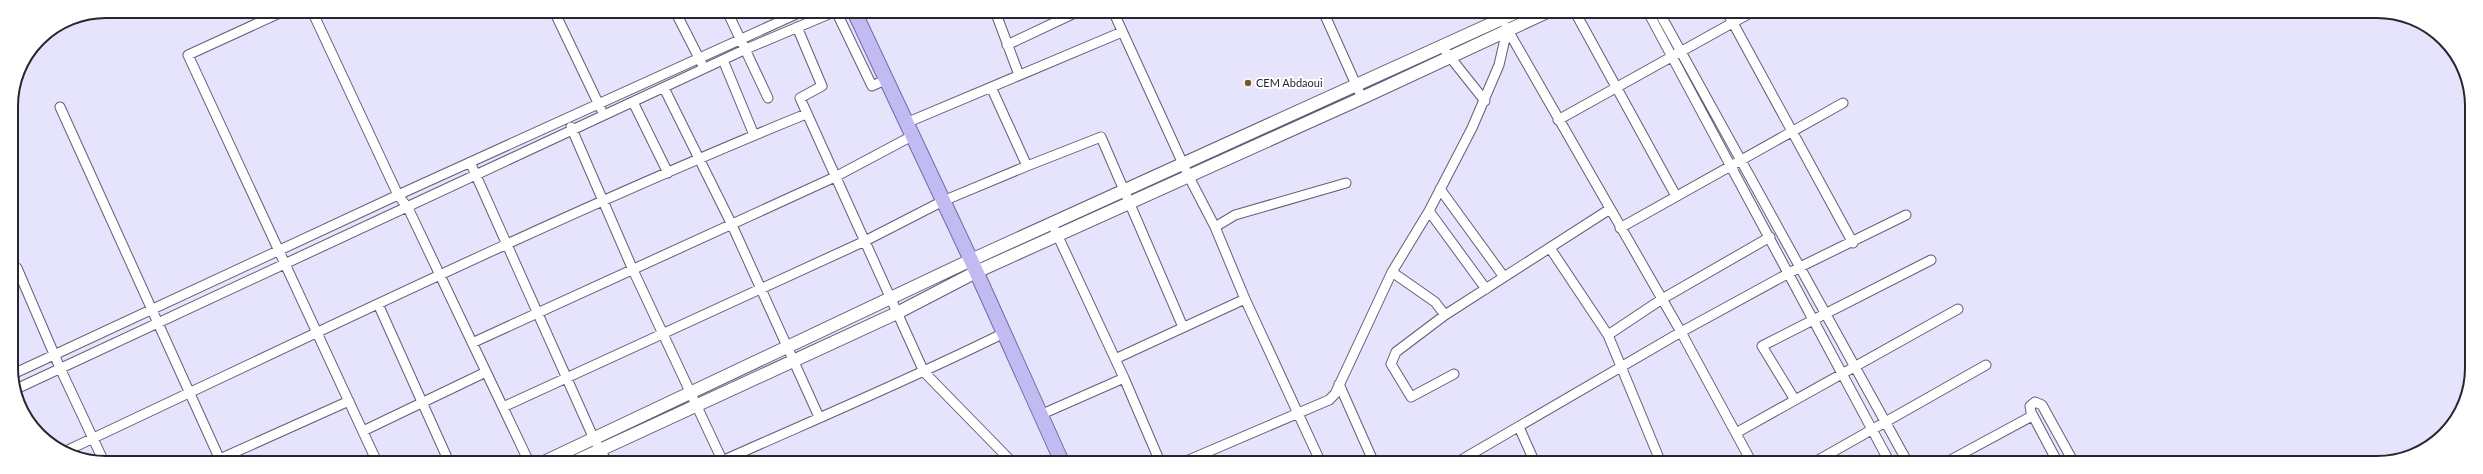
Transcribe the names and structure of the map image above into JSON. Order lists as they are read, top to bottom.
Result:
{
  "places": ["CEM Abdaoui"]
}
